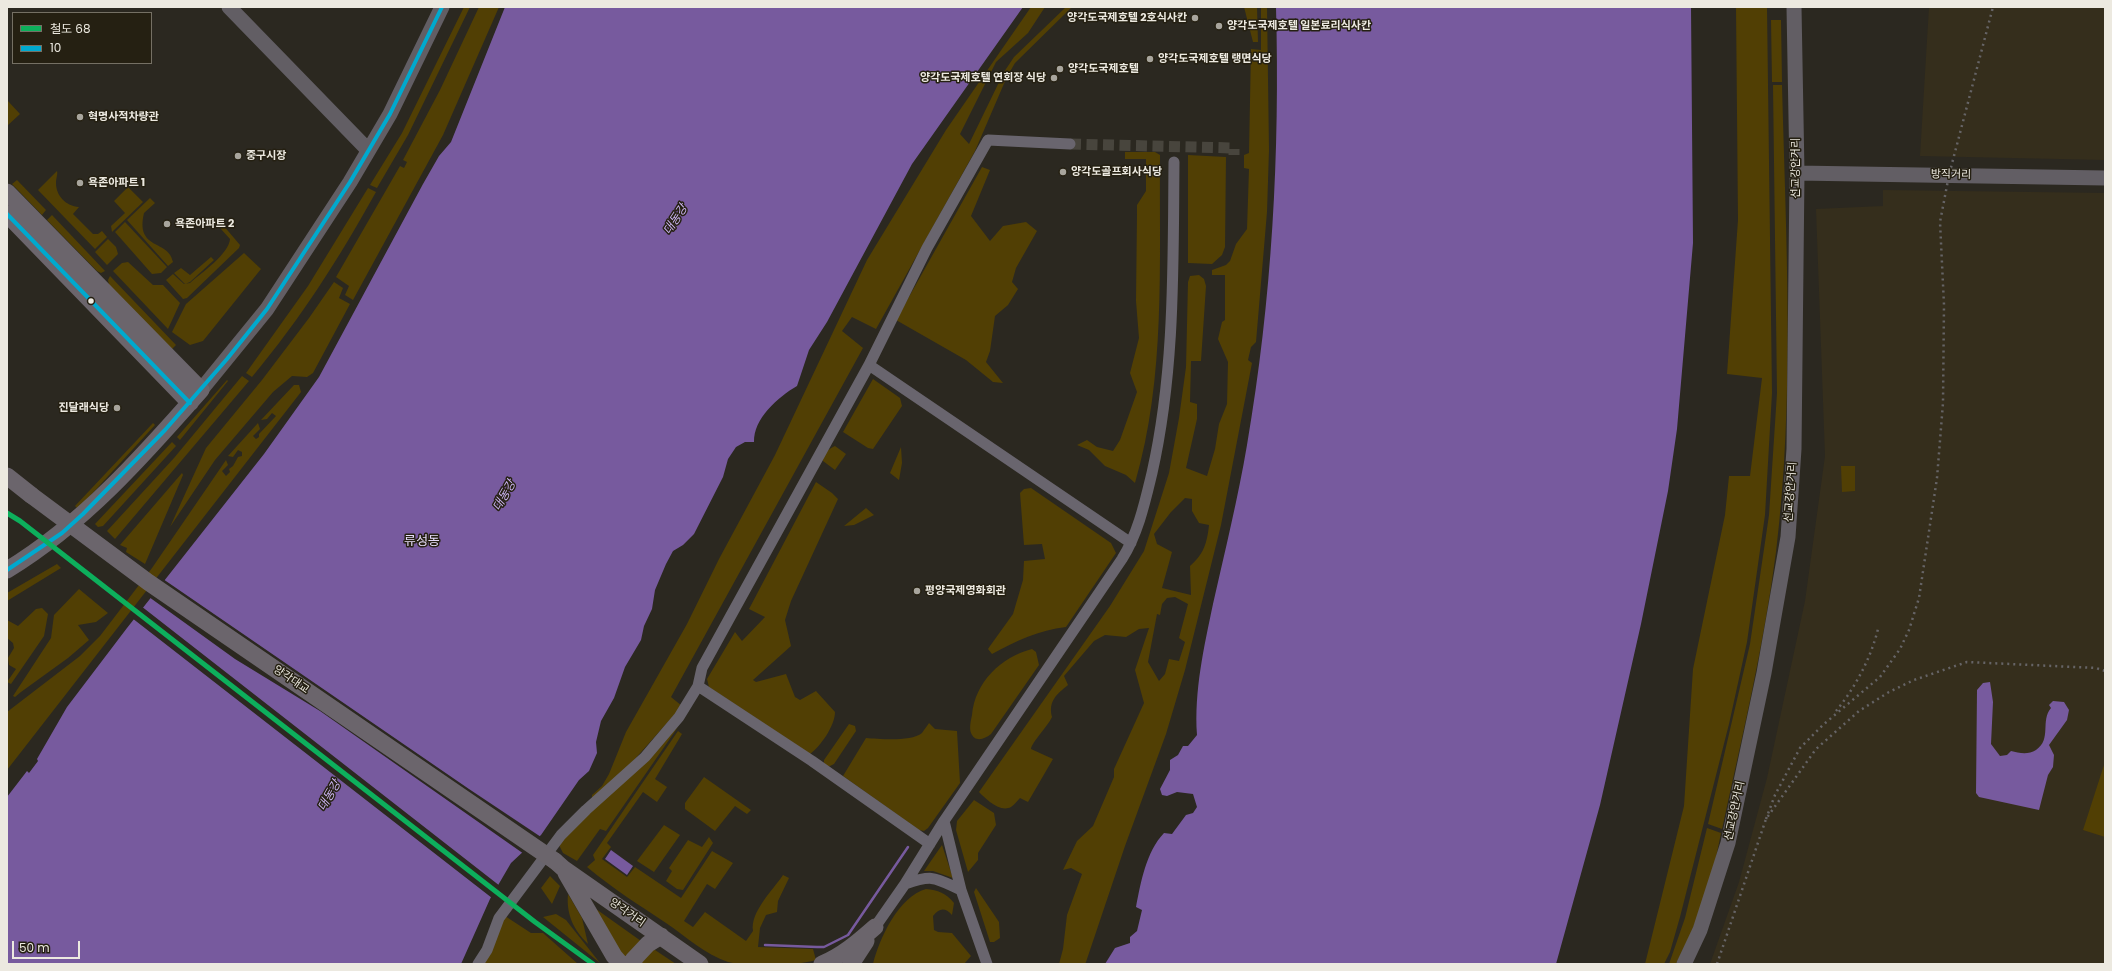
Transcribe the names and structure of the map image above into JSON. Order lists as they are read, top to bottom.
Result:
{
  "streets": {
    "main road": [
      "선교강안거리",
      "방직거리",
      "양각대교",
      "양각거리"
    ]
  },
  "crossings": [
    ["선교강안거리", "방직거리"],
    ["양각대교", "양각거리"]
  ],
  "districts": ["류성동"],
  "water": ["대동강"],
  "places": [
    "양각도국제호텔 2호식사칸",
    "양각도국제호텔 일본료리식사칸",
    "양각도국제호텔 랭면식당",
    "양각도국제호텔",
    "양각도국제호텔 연회장 식당",
    "혁명사적차량관",
    "중구시장",
    "양각도골프회사식당",
    "욕존아파트 1",
    "욕존아파트 2",
    "진달래식당",
    "평양국제영화회관"
  ],
  "lines": ["transit line 10", "rail line 68"],
  "legend": ["철도 68", "10"],
  "scale_bar": "50 m"
}
